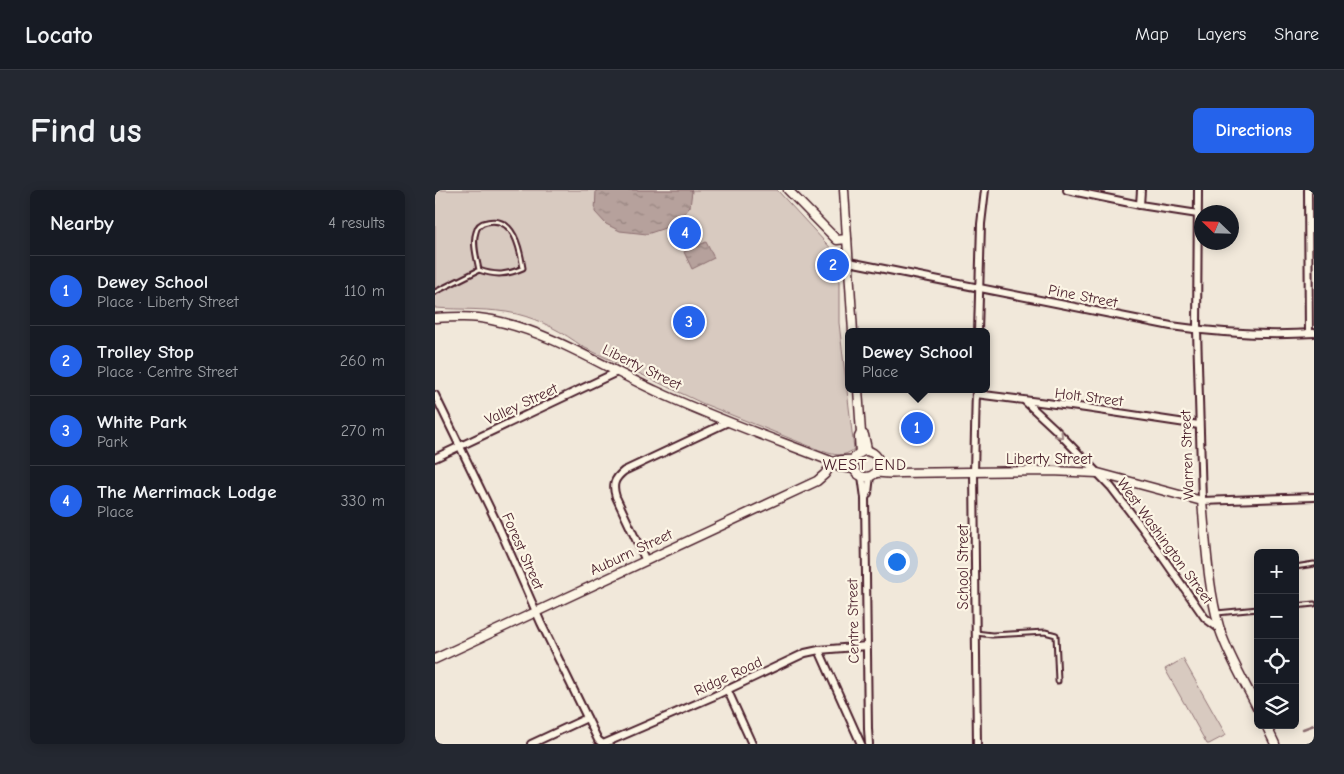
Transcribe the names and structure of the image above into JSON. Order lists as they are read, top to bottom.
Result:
{
  "streets": {
    "street": [
      "Pine Street",
      "Liberty Street",
      "Holt Street",
      "Valley Street",
      "Warren Street",
      "West Washington Street",
      "Forest Street",
      "Auburn Street",
      "School Street",
      "Centre Street",
      "Ridge Road"
    ]
  },
  "crossings": [
    ["Pine Street", "Warren Street"],
    ["Liberty Street", "Valley Street"],
    ["Liberty Street", "Warren Street"],
    ["Liberty Street", "West Washington Street"],
    ["Liberty Street", "Auburn Street"],
    ["Liberty Street", "School Street"],
    ["Liberty Street", "Centre Street"],
    ["Holt Street", "Warren Street"],
    ["Holt Street", "West Washington Street"],
    ["Valley Street", "Forest Street"],
    ["Warren Street", "West Washington Street"],
    ["Forest Street", "Auburn Street"],
    ["Forest Street", "Ridge Road"],
    ["Centre Street", "Ridge Road"]
  ],
  "districts": ["WEST END"],
  "north": "top left",
  "page": {
    "header": "Locato",
    "nav": ["Map", "Layers", "Share"],
    "buttons": "Directions",
    "title": "Find us",
    "heading": ["Nearby", "4 results"],
    "pins": [
      "4",
      "2",
      "3",
      "1"
    ],
    "list": [
      {
        "mark": "1",
        "name": "Dewey School",
        "note": "Place · Liberty Street",
        "value": "110 m"
      },
      {
        "mark": "2",
        "name": "Trolley Stop",
        "note": "Place · Centre Street",
        "value": "260 m"
      },
      {
        "mark": "3",
        "name": "White Park",
        "note": "Park",
        "value": "270 m"
      },
      {
        "mark": "4",
        "name": "The Merrimack Lodge",
        "note": "Place",
        "value": "330 m"
      }
    ],
    "popup": ["Dewey School", "Place"],
    "map_buttons": ["+", "−"]
  }
}
